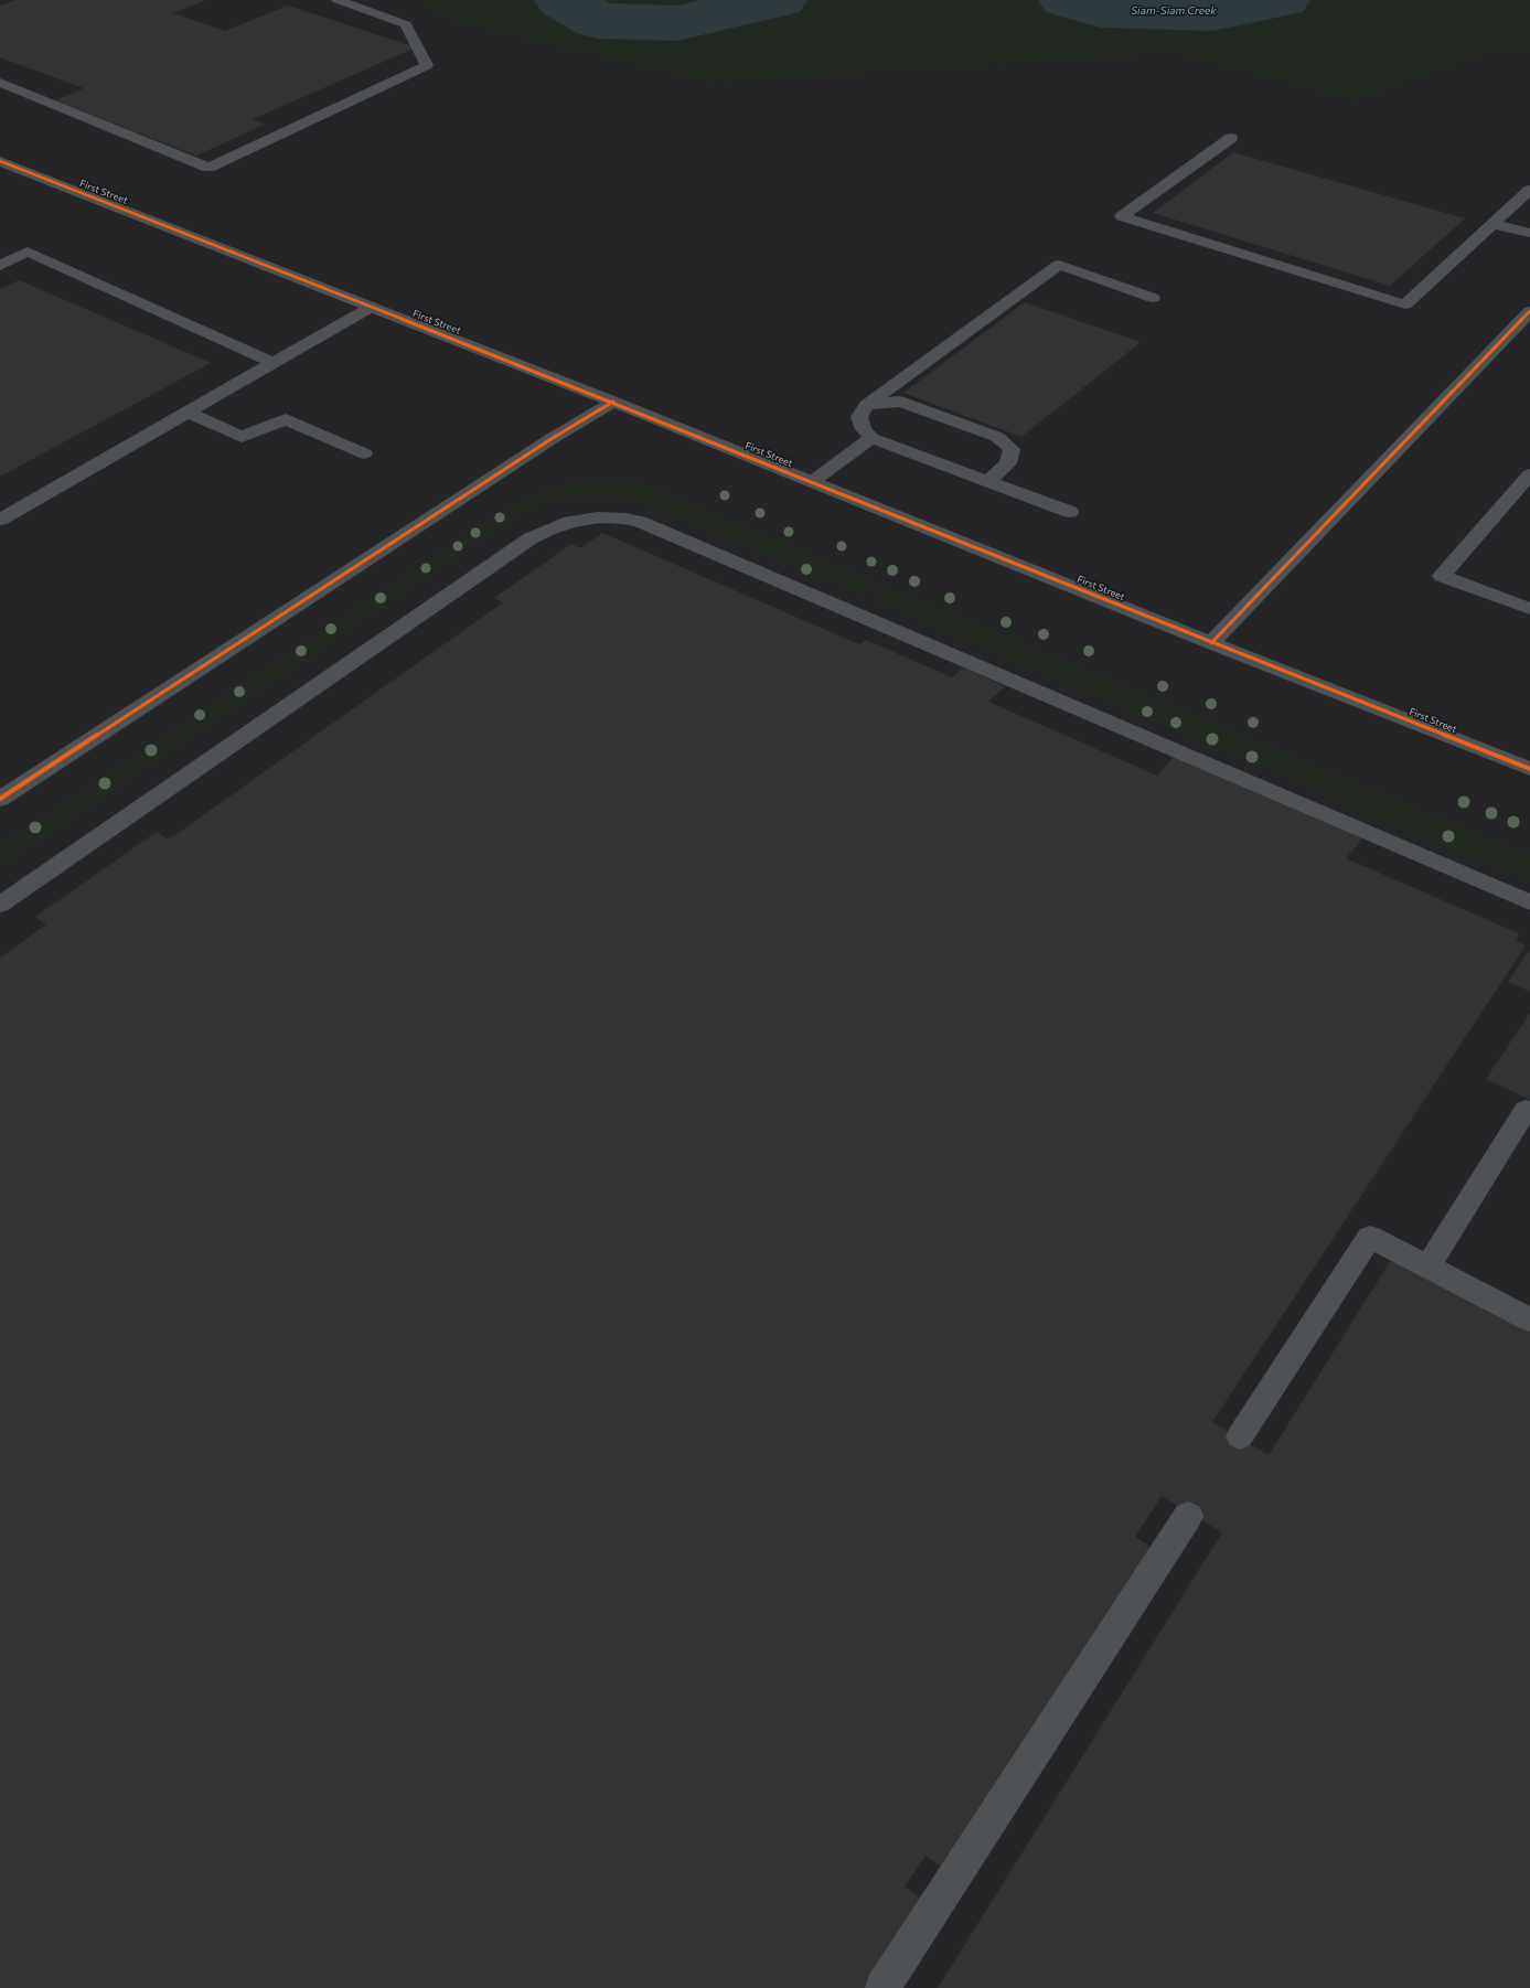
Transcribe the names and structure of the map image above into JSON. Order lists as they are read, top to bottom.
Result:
{
  "streets": {
    "street": ["First Street"]
  },
  "water": ["Siam-Siam Creek"]
}
